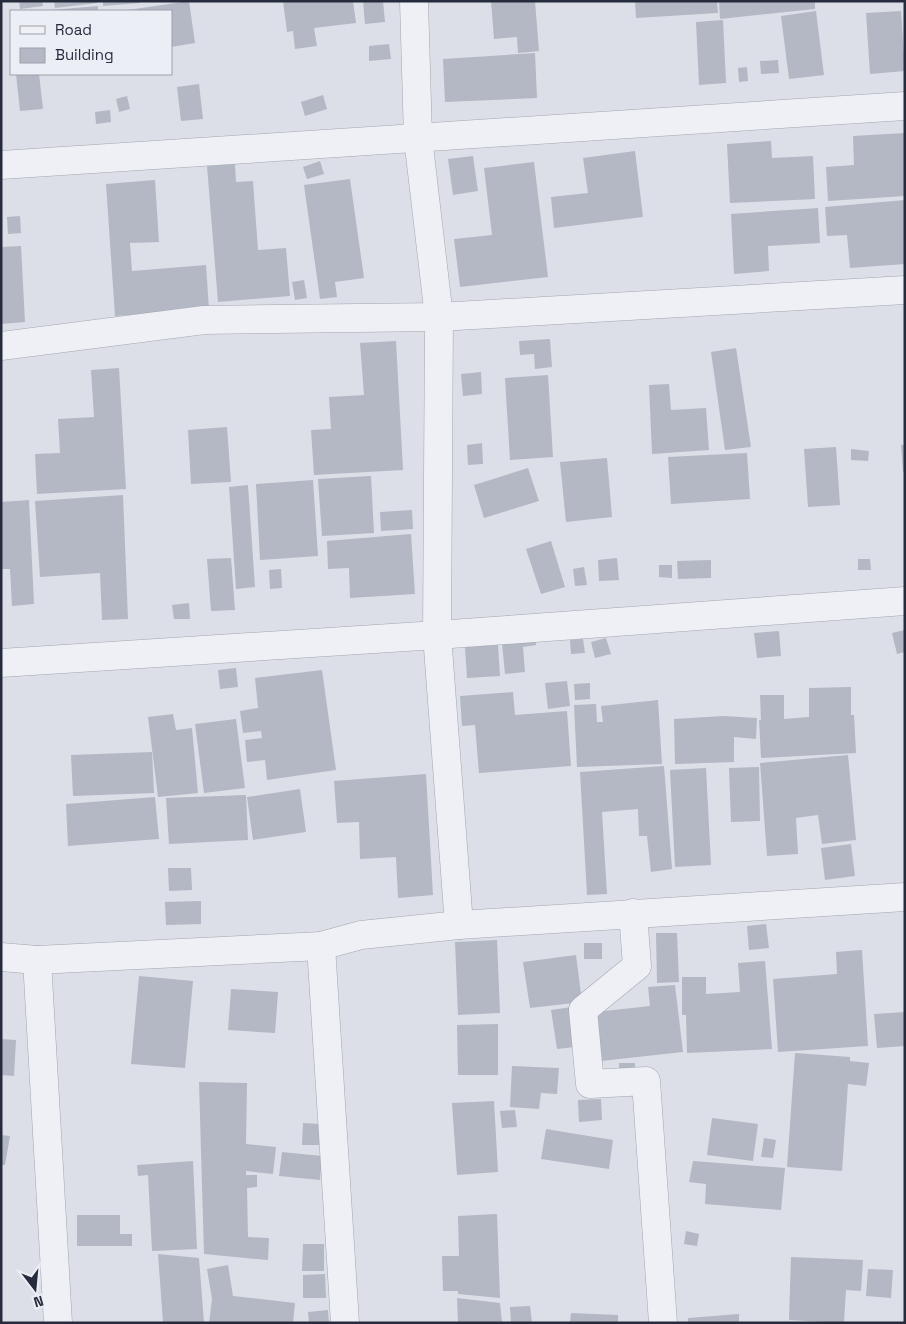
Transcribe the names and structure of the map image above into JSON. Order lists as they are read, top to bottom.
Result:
{
  "legend": ["Road", "Building"],
  "north": "bottom"
}
